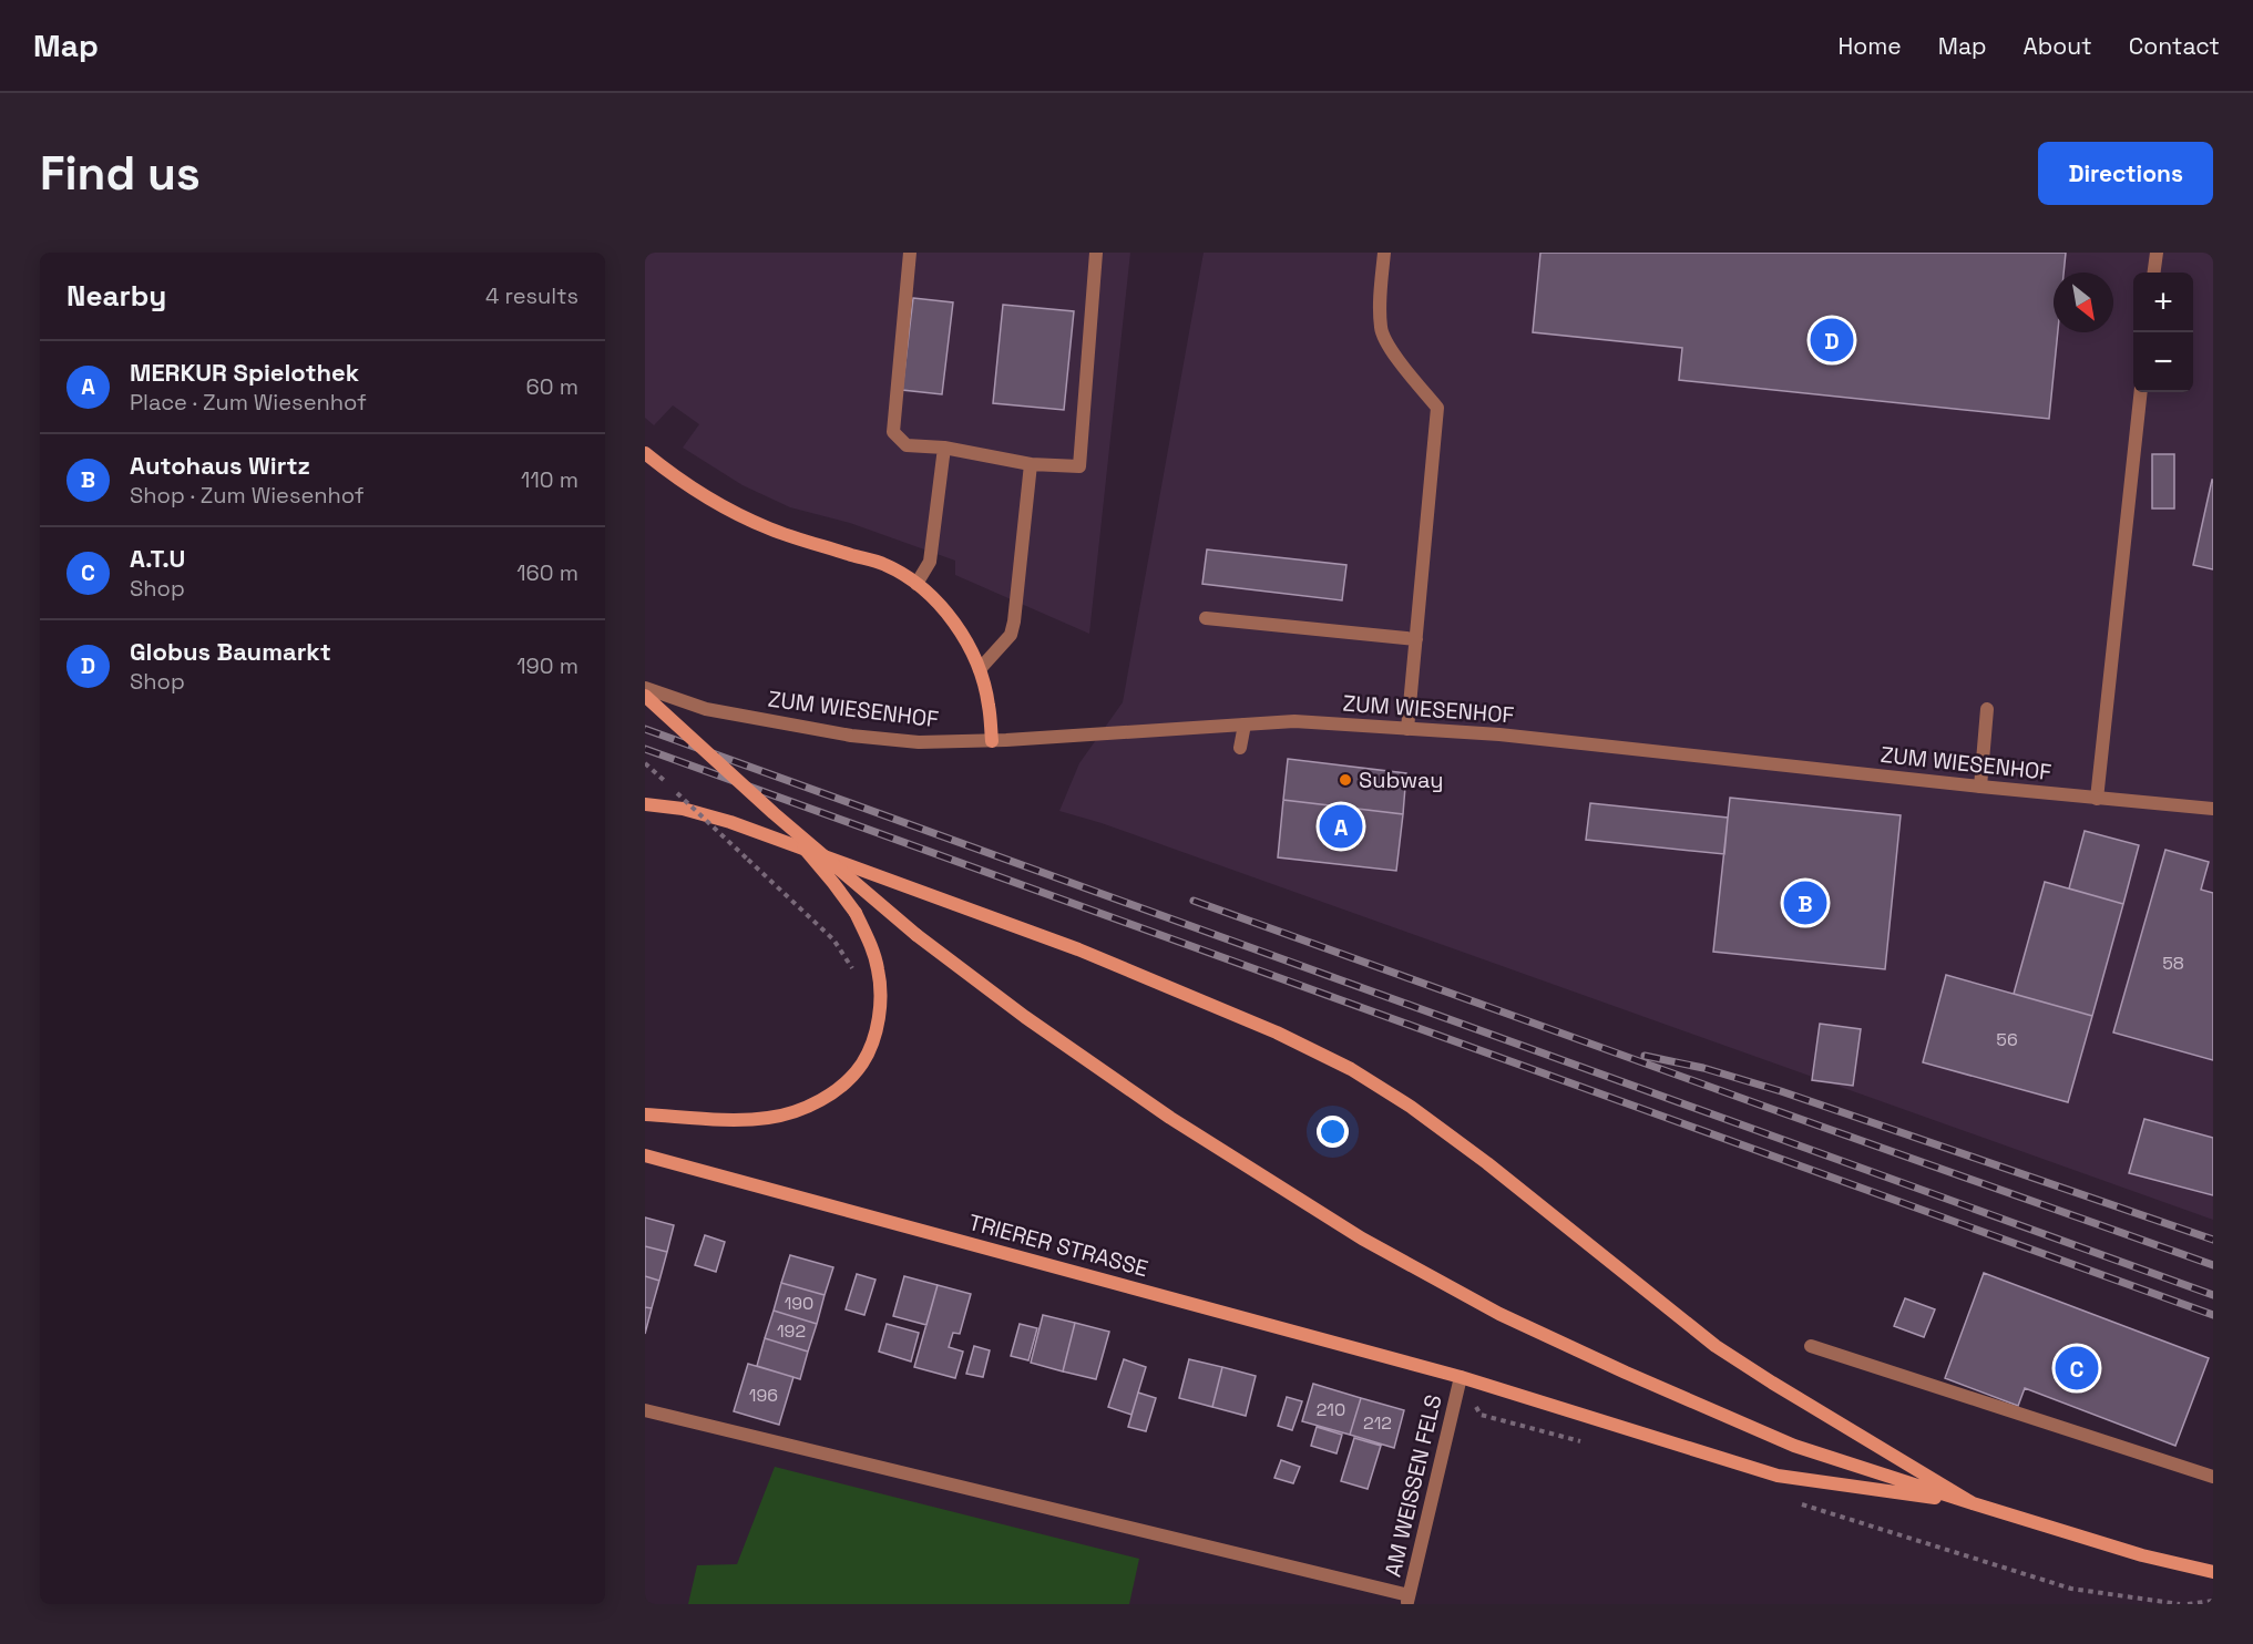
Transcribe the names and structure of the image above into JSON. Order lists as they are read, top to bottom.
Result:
{
  "streets": {
    "main road": ["TRIERER STRASSE"],
    "street": ["ZUM WIESENHOF", "AM WEISSEN FELS"]
  },
  "crossings": [
    ["TRIERER STRASSE", "AM WEISSEN FELS"]
  ],
  "places": ["Subway"],
  "house_numbers": [
    "58",
    "56",
    "190",
    "192",
    "196",
    "210",
    "212"
  ],
  "north": "bottom right",
  "page": {
    "header": "Map",
    "nav": [
      "Home",
      "Map",
      "About",
      "Contact"
    ],
    "buttons": "Directions",
    "title": "Find us",
    "heading": ["Nearby", "4 results"],
    "map_buttons": ["+", "−"],
    "pins": [
      "D",
      "A",
      "B",
      "C"
    ],
    "list": [
      {
        "mark": "A",
        "name": "MERKUR Spielothek",
        "note": "Place · Zum Wiesenhof",
        "value": "60 m"
      },
      {
        "mark": "B",
        "name": "Autohaus Wirtz",
        "note": "Shop · Zum Wiesenhof",
        "value": "110 m"
      },
      {
        "mark": "C",
        "name": "A.T.U",
        "note": "Shop",
        "value": "160 m"
      },
      {
        "mark": "D",
        "name": "Globus Baumarkt",
        "note": "Shop",
        "value": "190 m"
      }
    ]
  }
}
